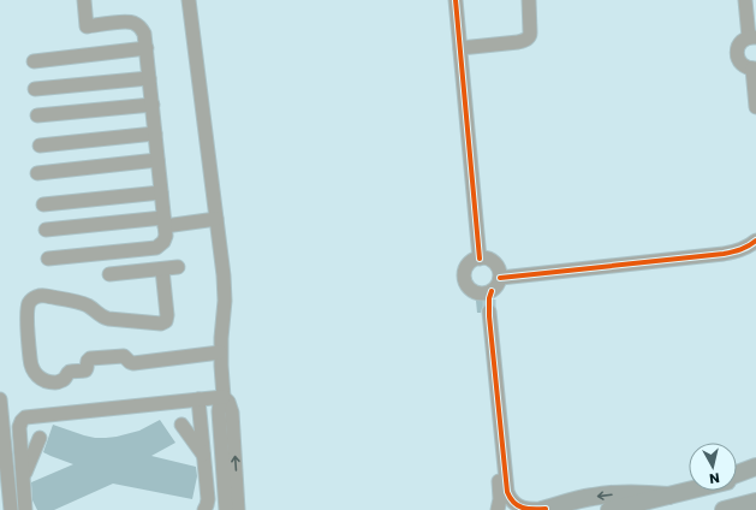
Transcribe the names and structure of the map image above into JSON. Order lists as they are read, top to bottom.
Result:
{
  "north": "bottom"
}
